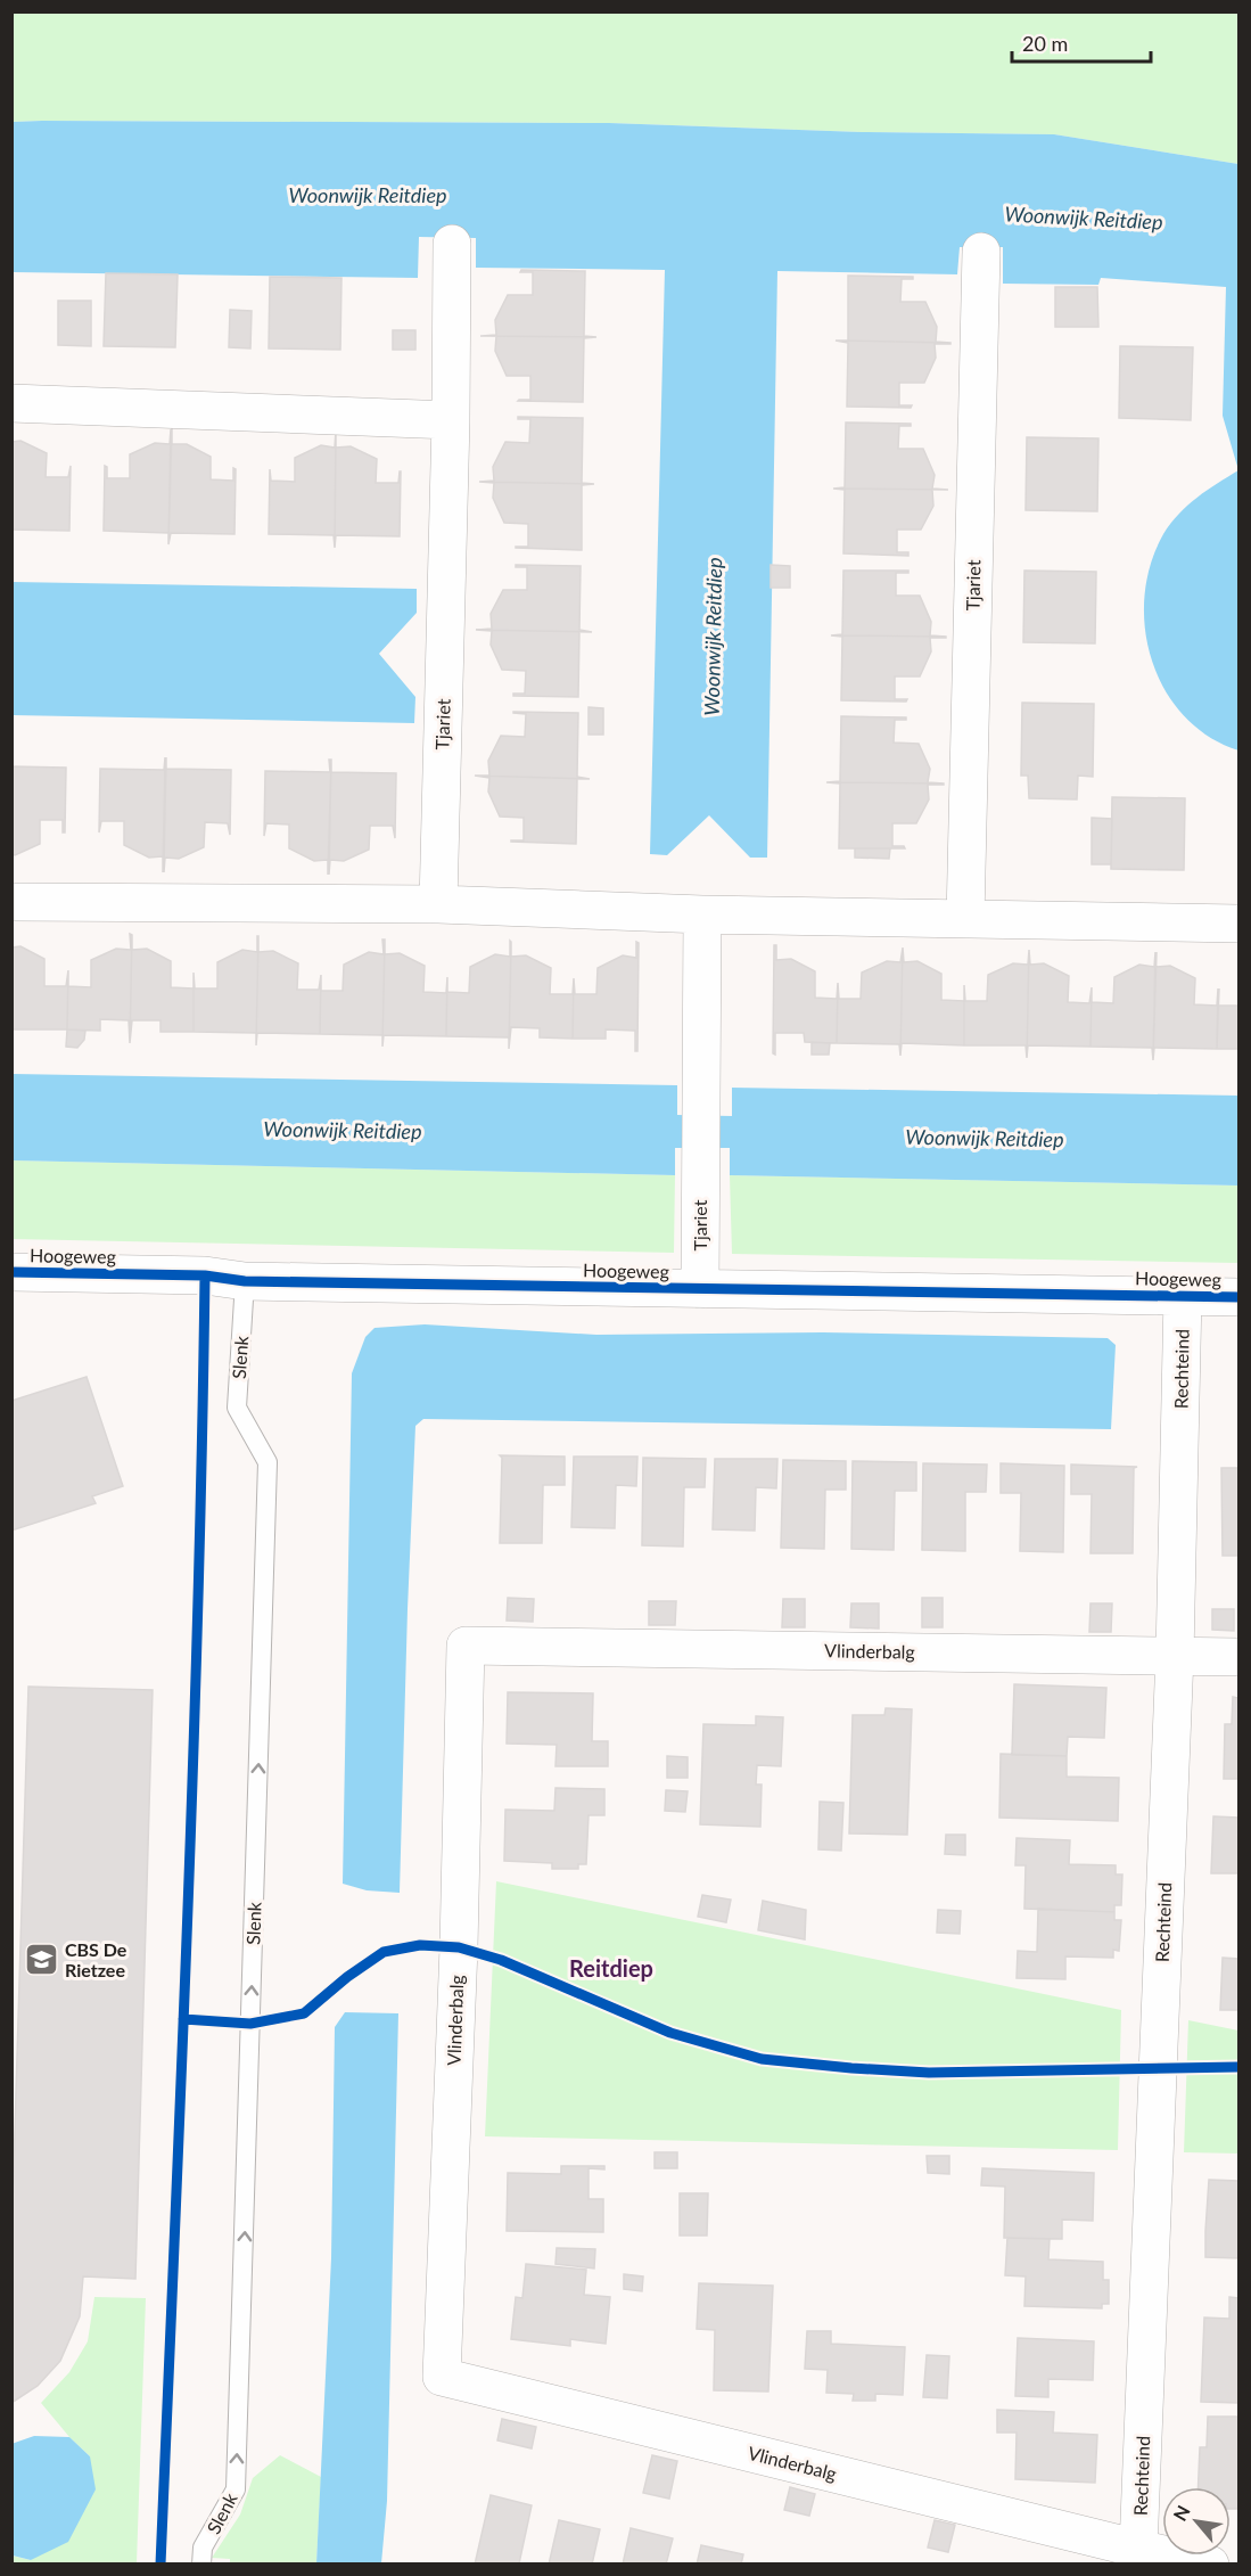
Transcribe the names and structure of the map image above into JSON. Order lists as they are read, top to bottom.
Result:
{
  "streets": {
    "street": [
      "Tjariet",
      "Hoogeweg",
      "Rechteind",
      "Vlinderbalg"
    ],
    "lane": ["Slenk"]
  },
  "crossings": [
    ["Tjariet", "Hoogeweg"],
    ["Hoogeweg", "Slenk"],
    ["Hoogeweg", "Rechteind"],
    ["Rechteind", "Vlinderbalg"]
  ],
  "one_way": ["Slenk"],
  "districts": ["Reitdiep"],
  "water": ["Woonwijk Reitdiep"],
  "places": {
    "school or university": ["CBS De Rietzee"]
  },
  "scale_bar": "20 m",
  "north": "top left"
}
